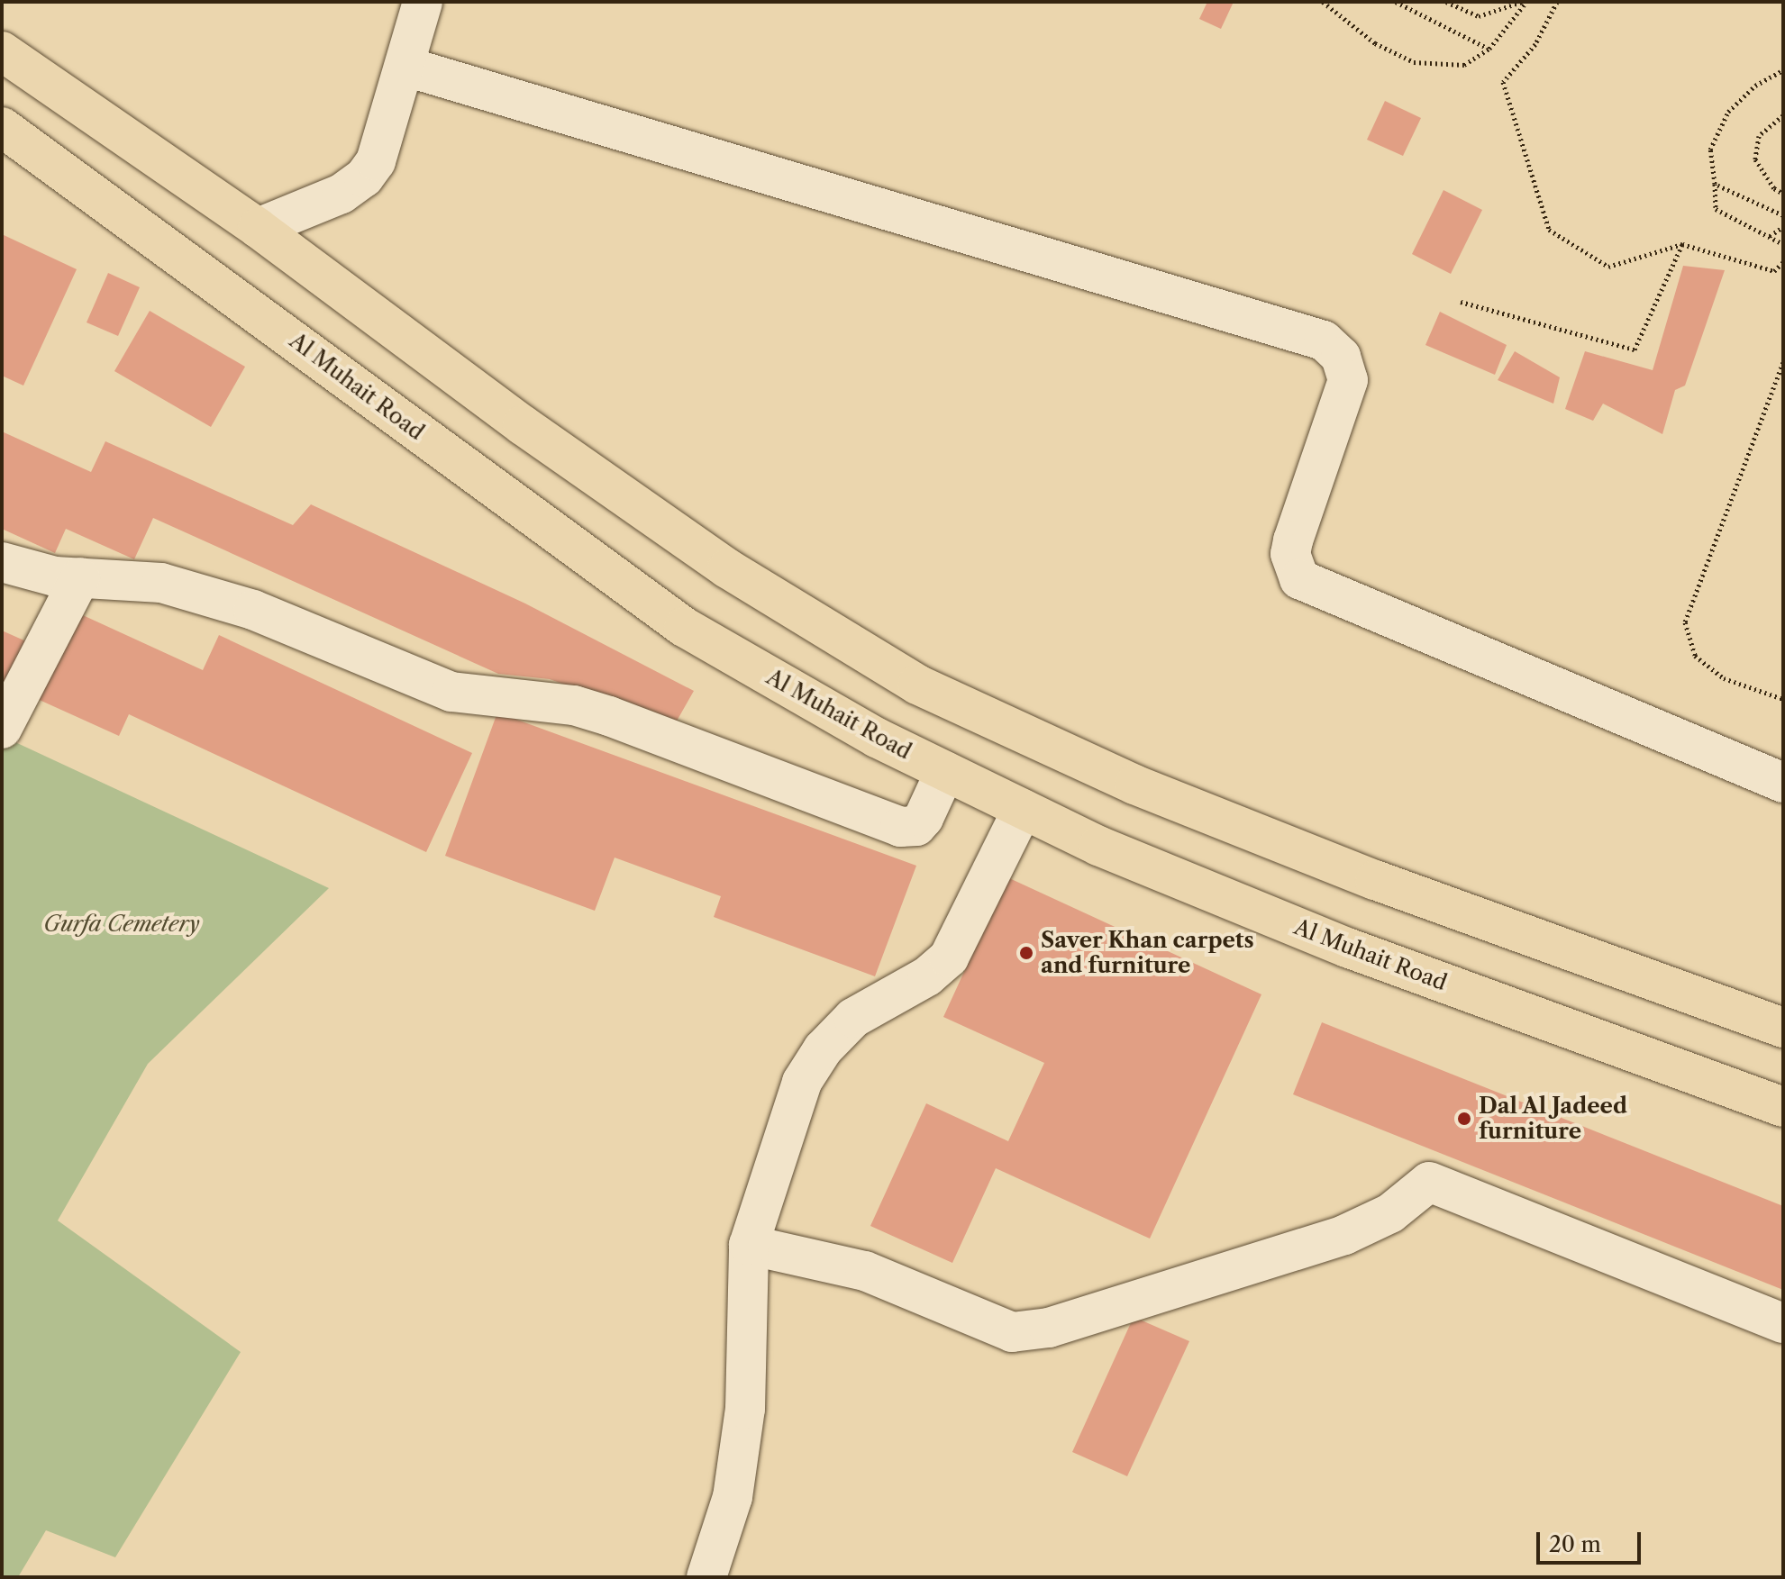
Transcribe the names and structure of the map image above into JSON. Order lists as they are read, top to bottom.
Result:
{
  "streets": {
    "highway": ["Al Muhait Road"]
  },
  "parks": ["Gurfa Cemetery"],
  "places": ["Saver Khan carpets and furniture", "Dal Al Jadeed furniture"],
  "scale_bar": "20 m"
}
